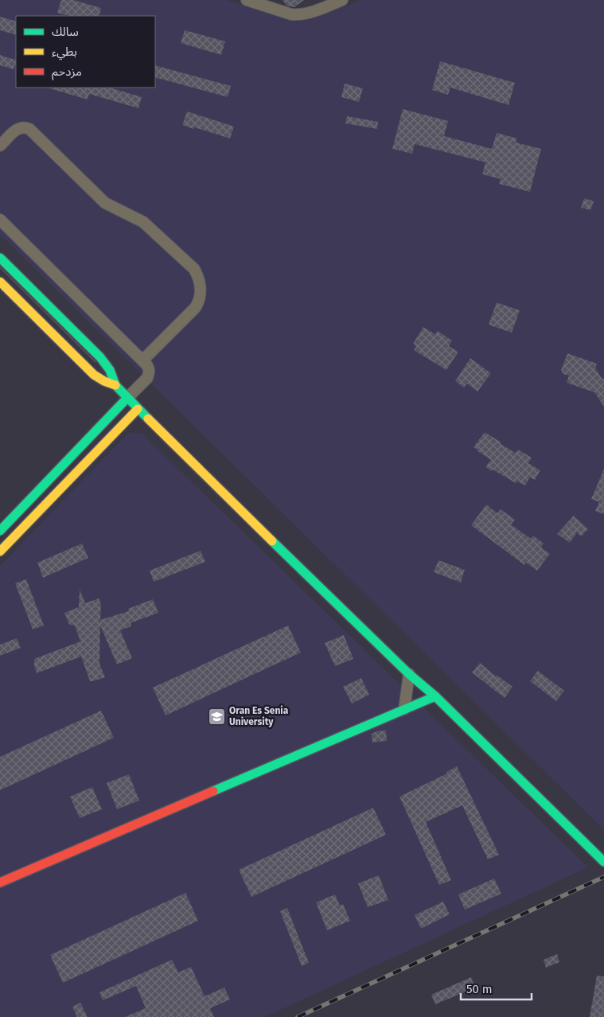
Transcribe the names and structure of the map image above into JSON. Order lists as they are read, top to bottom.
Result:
{
  "places": {
    "school or university": ["Oran Es Senia University"]
  },
  "legend": ["سالك", "بطيء", "مزدحم"],
  "scale_bar": "50 m"
}
